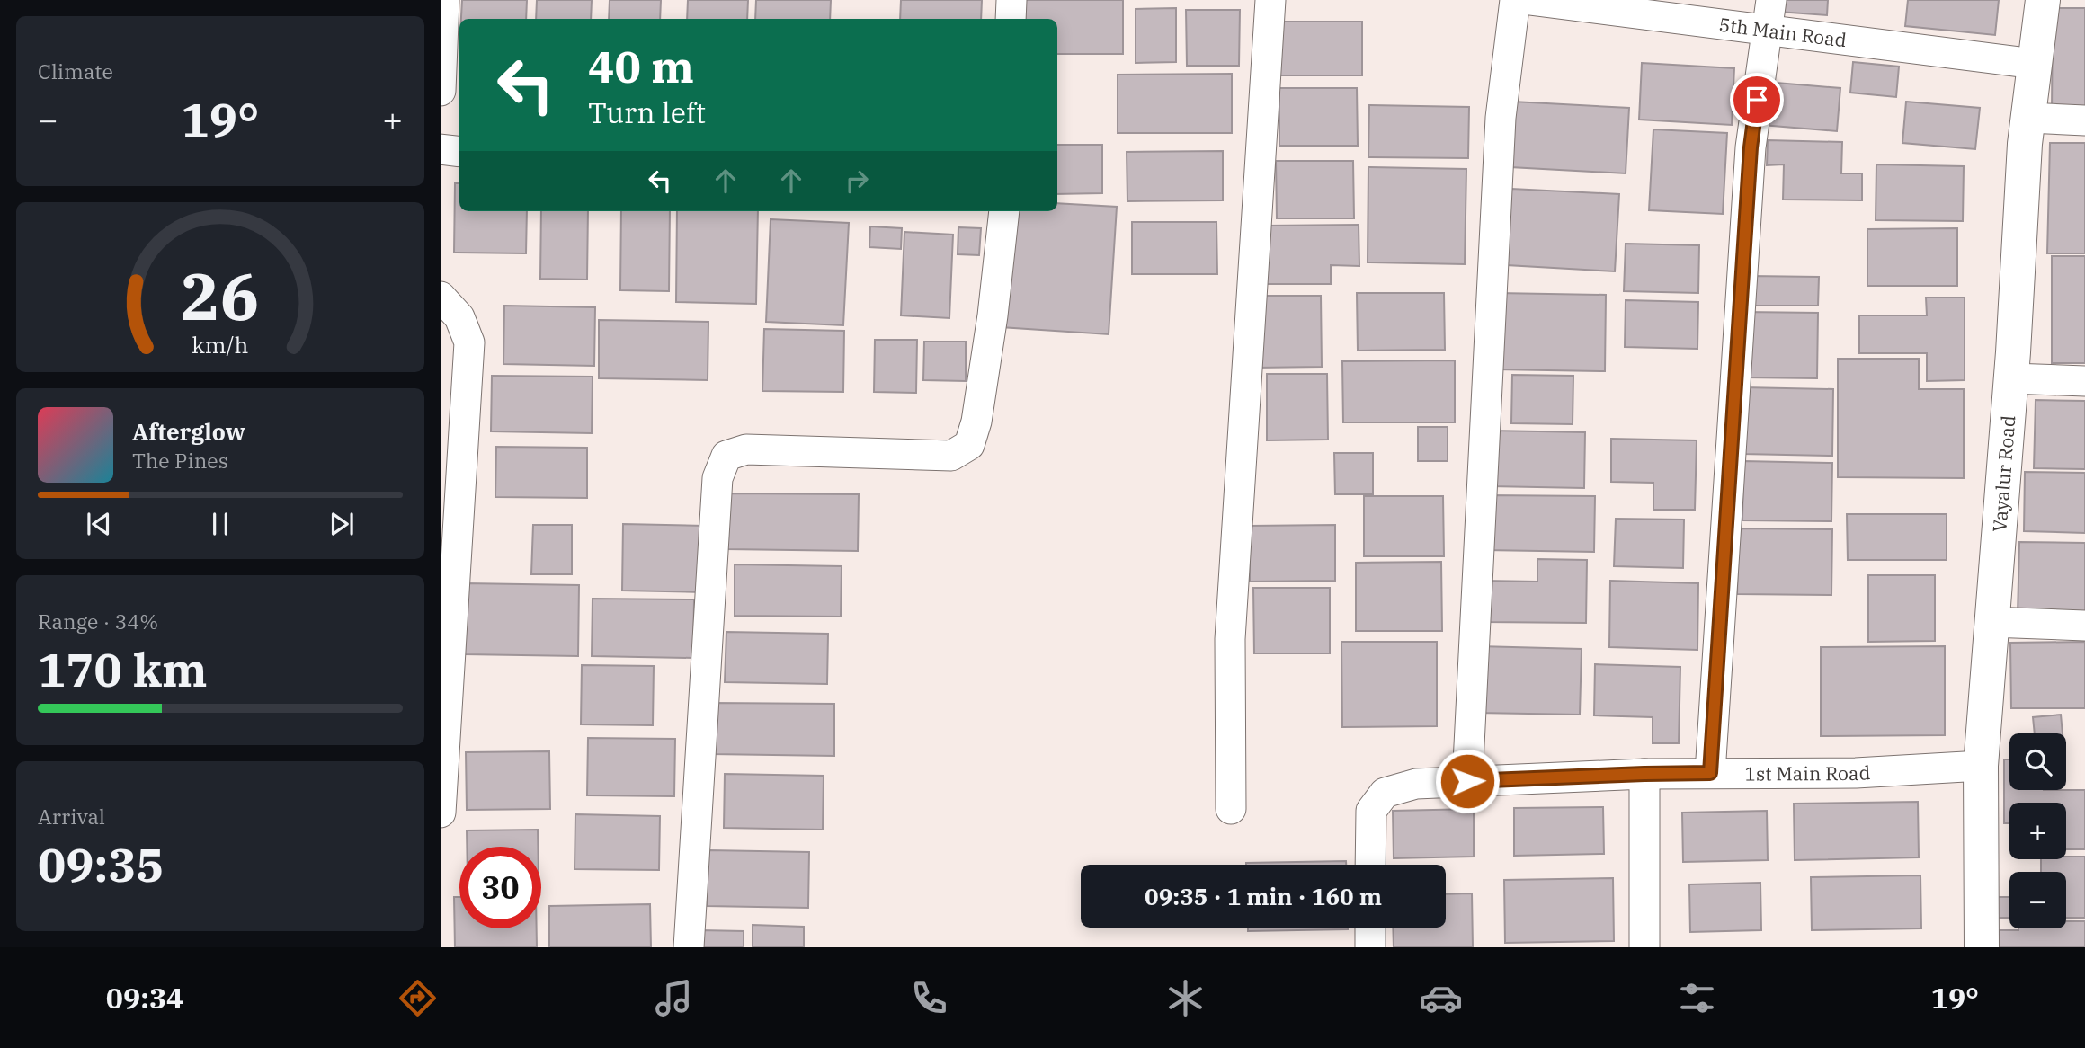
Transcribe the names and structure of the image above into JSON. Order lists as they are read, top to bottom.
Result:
{
  "streets": {
    "main road": ["Vayalur Road"],
    "street": ["5th Main Road", "1st Main Road"]
  },
  "crossings": [
    ["5th Main Road", "Vayalur Road"],
    ["Vayalur Road", "1st Main Road"]
  ],
  "page": {
    "tile": [
      "Climate",
      ["Range · 34%", "170 km"],
      ["Arrival", "09:35"]
    ],
    "turn": ["40 m", "Turn left"],
    "heat": ["−", "19°", "+"],
    "song": ["Afterglow", "The Pines"],
    "map_buttons": ["+", "−"],
    "limit": "30",
    "trip": "09:35 · 1 min · 160 m",
    "tabs": ["09:34", "19°"],
    "gauge": ["26", "km/h"]
  }
}
